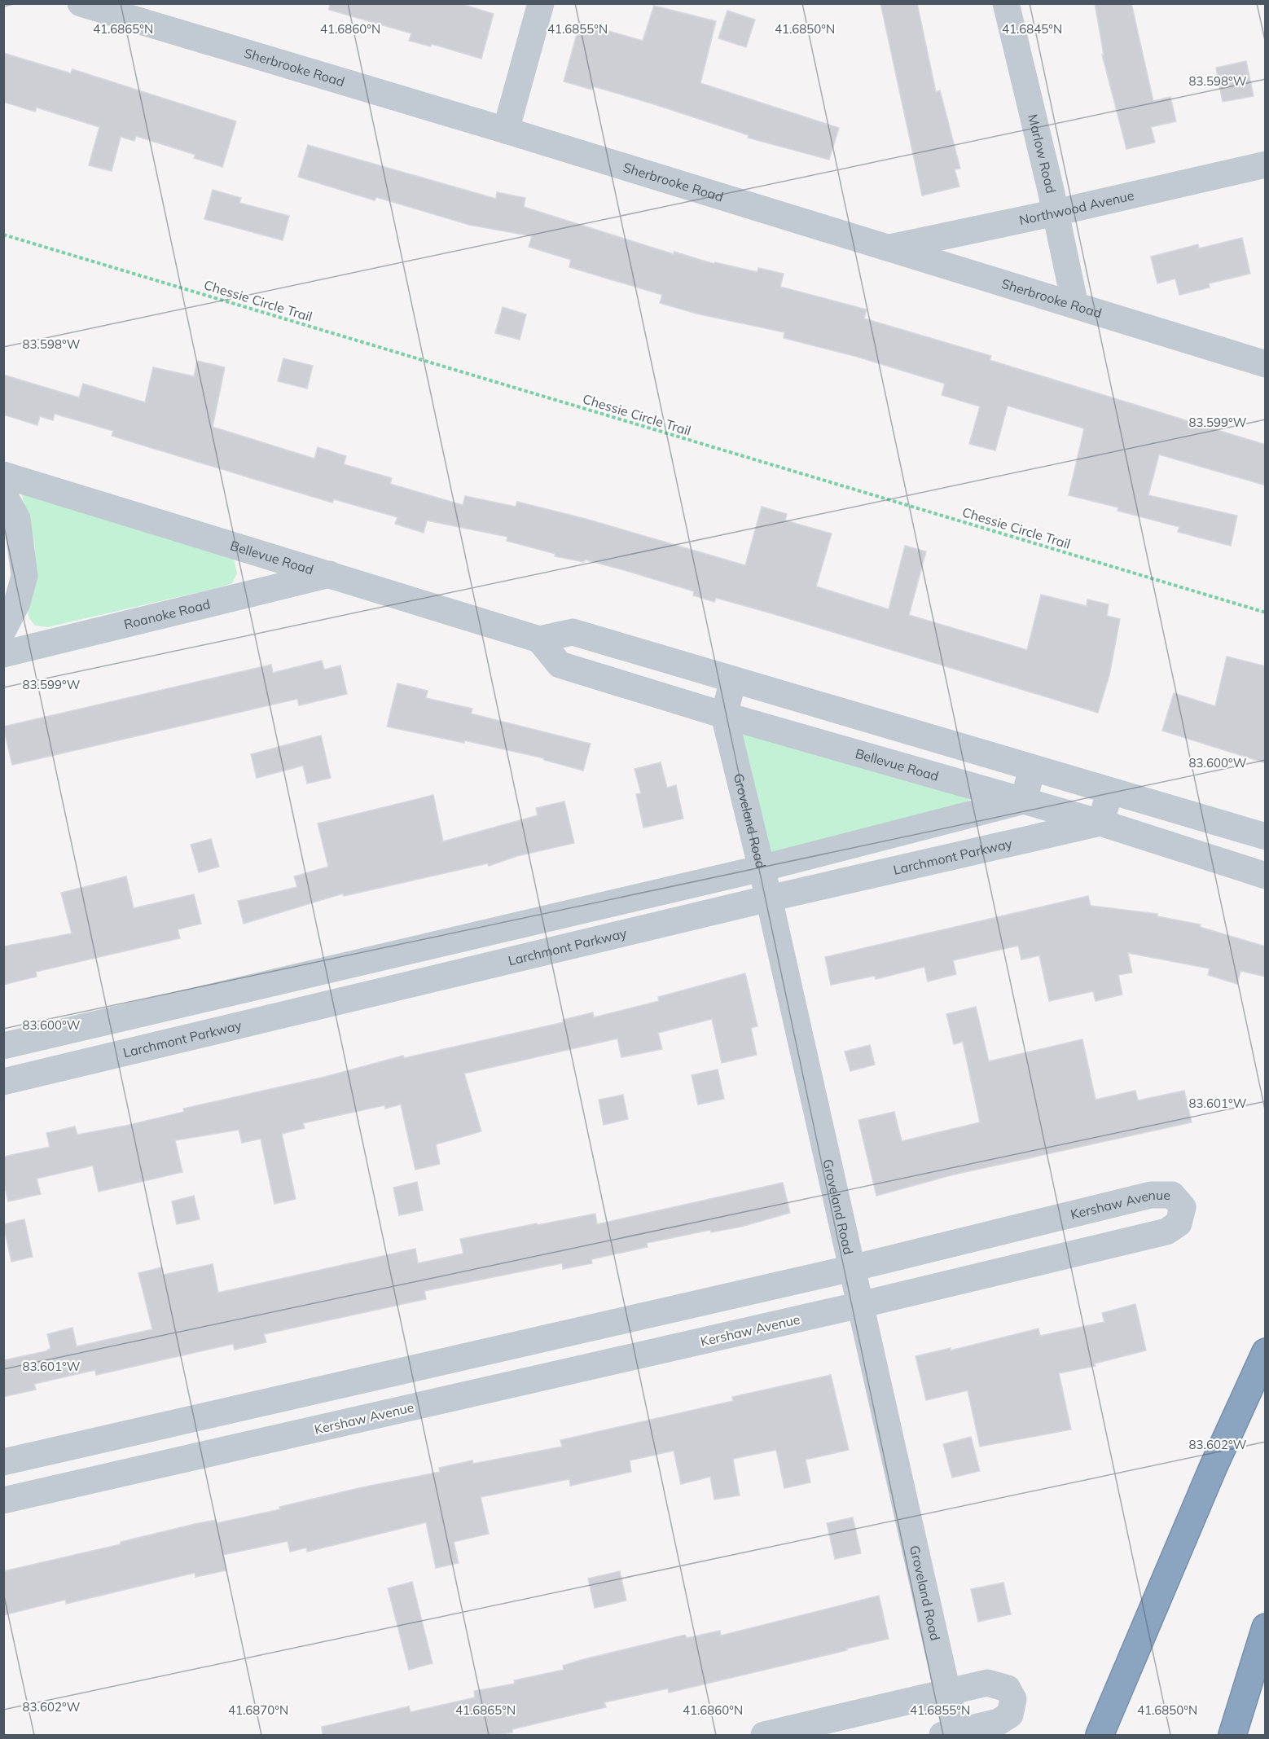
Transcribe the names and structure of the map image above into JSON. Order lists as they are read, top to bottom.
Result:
{
  "streets": {
    "street": [
      "Sherbrooke Road",
      "Marlow Road",
      "Northwood Avenue",
      "Bellevue Road",
      "Roanoke Road",
      "Groveland Road",
      "Larchmont Parkway",
      "Kershaw Avenue"
    ],
    "path": ["Chessie Circle Trail"]
  },
  "crossings": [
    ["Sherbrooke Road", "Marlow Road"],
    ["Sherbrooke Road", "Northwood Avenue"],
    ["Marlow Road", "Northwood Avenue"],
    ["Bellevue Road", "Roanoke Road"],
    ["Bellevue Road", "Groveland Road"],
    ["Bellevue Road", "Larchmont Parkway"],
    ["Groveland Road", "Larchmont Parkway"],
    ["Groveland Road", "Kershaw Avenue"]
  ],
  "coordinates": [
    "41.6865°N",
    "41.6860°N",
    "41.6855°N",
    "41.6850°N",
    "41.6845°N",
    "83.598°W",
    "83.599°W",
    "83.600°W",
    "83.601°W",
    "83.602°W",
    "41.6870°N"
  ]
}
